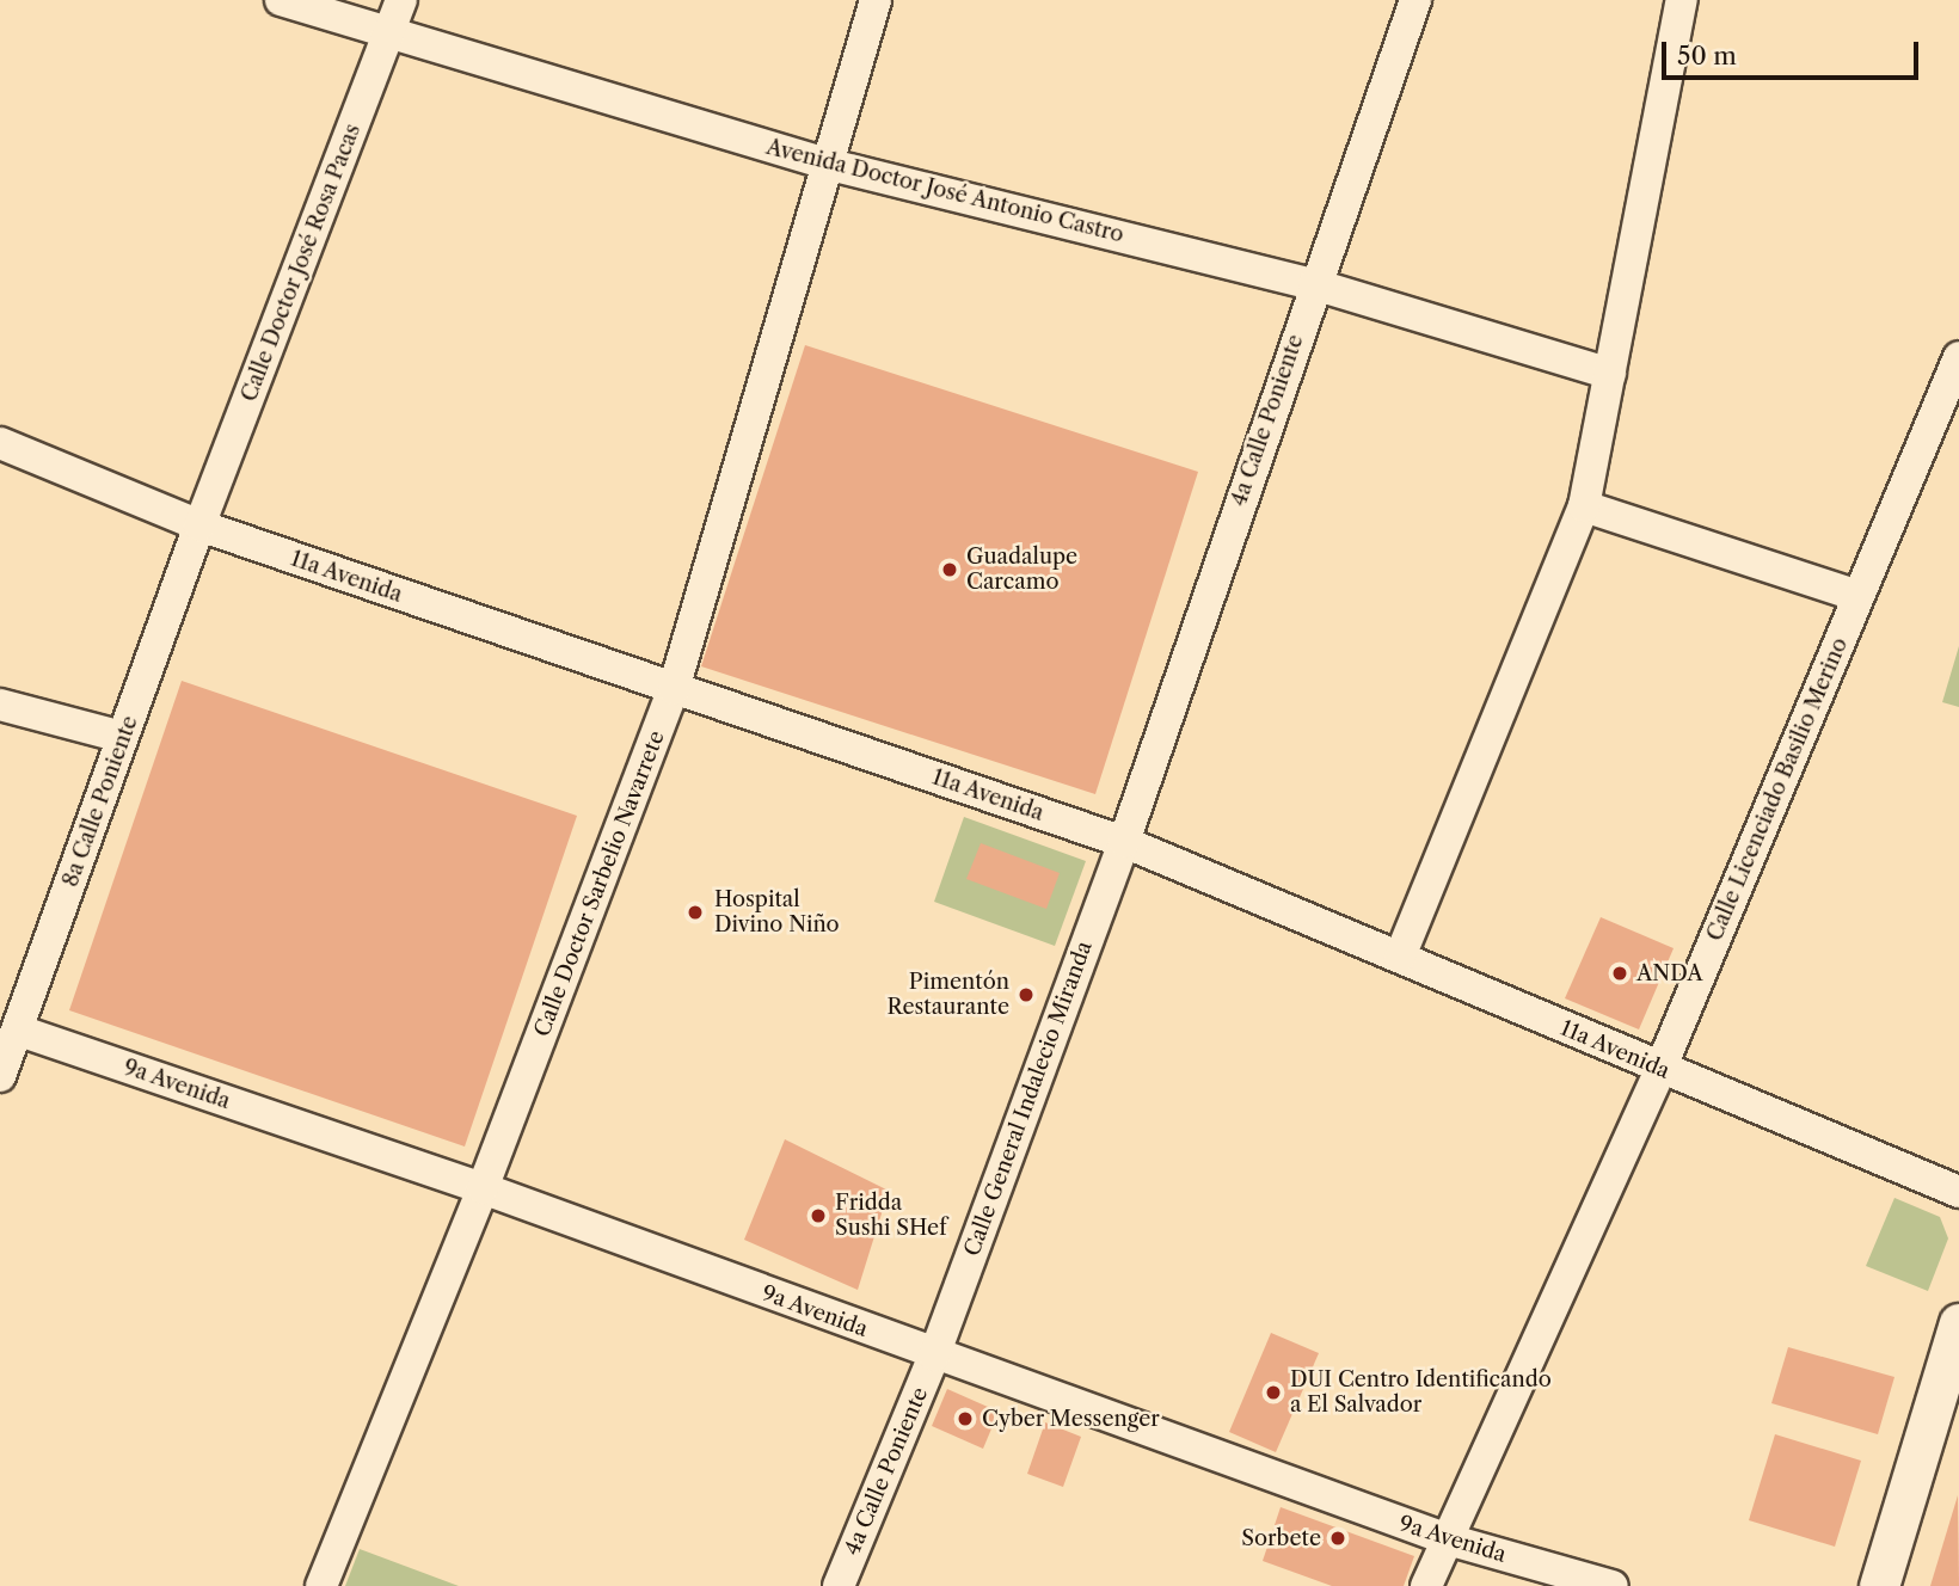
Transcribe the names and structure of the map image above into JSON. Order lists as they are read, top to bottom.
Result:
{
  "streets": {
    "street": [
      "Avenida Doctor José Antonio Castro",
      "Calle Doctor José Rosa Pacas",
      "4a Calle Poniente",
      "11a Avenida",
      "Calle Licenciado Basilio Merino",
      "8a Calle Poniente",
      "Calle Doctor Sarbelio Navarrete",
      "9a Avenida",
      "Calle General Indalecio Miranda"
    ]
  },
  "crossings": [
    ["Avenida Doctor José Antonio Castro", "Calle Doctor José Rosa Pacas"],
    ["Avenida Doctor José Antonio Castro", "4a Calle Poniente"],
    ["Avenida Doctor José Antonio Castro", "Calle Doctor Sarbelio Navarrete"],
    ["Calle Doctor José Rosa Pacas", "11a Avenida"],
    ["Calle Doctor José Rosa Pacas", "8a Calle Poniente"],
    ["4a Calle Poniente", "11a Avenida"],
    ["4a Calle Poniente", "9a Avenida"],
    ["4a Calle Poniente", "Calle General Indalecio Miranda"],
    ["11a Avenida", "Calle Licenciado Basilio Merino"],
    ["11a Avenida", "8a Calle Poniente"],
    ["11a Avenida", "Calle Doctor Sarbelio Navarrete"],
    ["11a Avenida", "Calle General Indalecio Miranda"],
    ["Calle Licenciado Basilio Merino", "9a Avenida"],
    ["8a Calle Poniente", "9a Avenida"],
    ["Calle Doctor Sarbelio Navarrete", "9a Avenida"],
    ["9a Avenida", "Calle General Indalecio Miranda"]
  ],
  "places": [
    "Guadalupe Carcamo",
    "Hospital Divino Niño",
    "ANDA",
    "Pimentón Restaurante",
    "Fridda Sushi SHef",
    "DUI Centro Identificando a El Salvador",
    "Cyber Messenger",
    "Sorbete"
  ],
  "scale_bar": "50 m"
}
